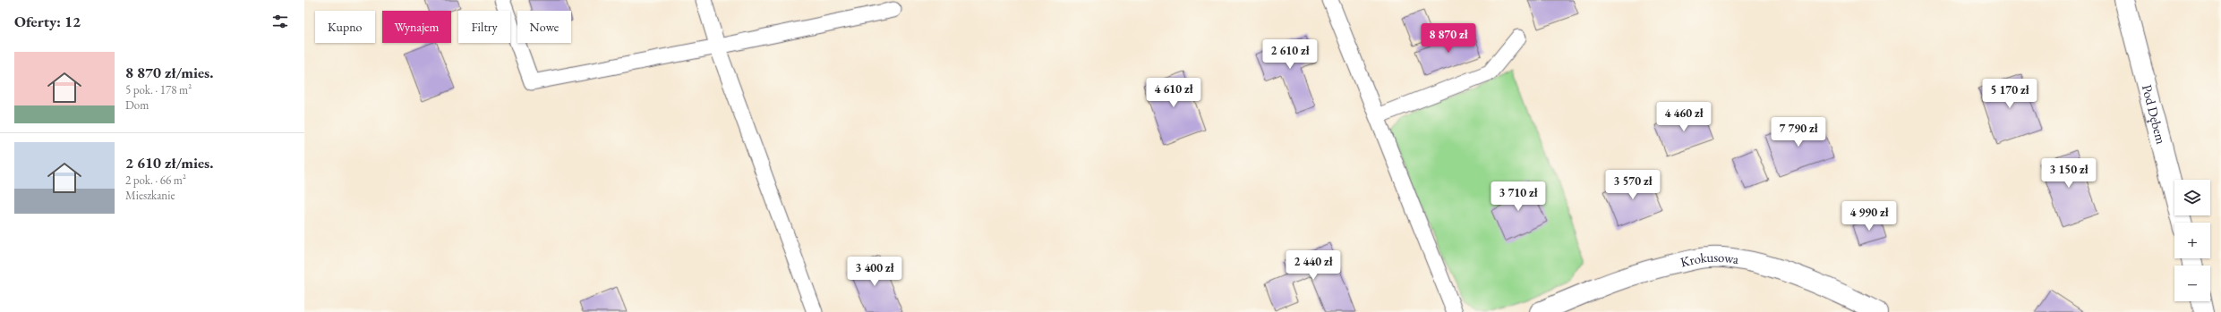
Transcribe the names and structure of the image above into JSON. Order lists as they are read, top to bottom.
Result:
{
  "streets": {
    "street": ["Pod Dębem", "Krokusowa"]
  },
  "page": {
    "heading": "Oferty: 12",
    "chip": [
      "Kupno",
      "Wynajem",
      "Filtry",
      "Nowe"
    ],
    "price": [
      "8 870 zł",
      "2 610 zł",
      "4 610 zł",
      "5 170 zł",
      "4 460 zł",
      "7 790 zł",
      "3 150 zł",
      "3 570 zł",
      "3 710 zł",
      "4 990 zł",
      "2 440 zł",
      "3 400 zł"
    ],
    "list": [
      {
        "name": "8 870 zł/mies.",
        "note": "5 pok. · 178 m² · Dom"
      },
      {
        "name": "2 610 zł/mies.",
        "note": "2 pok. · 66 m² · Mieszkanie"
      }
    ],
    "map_buttons": ["+", "−"]
  }
}
